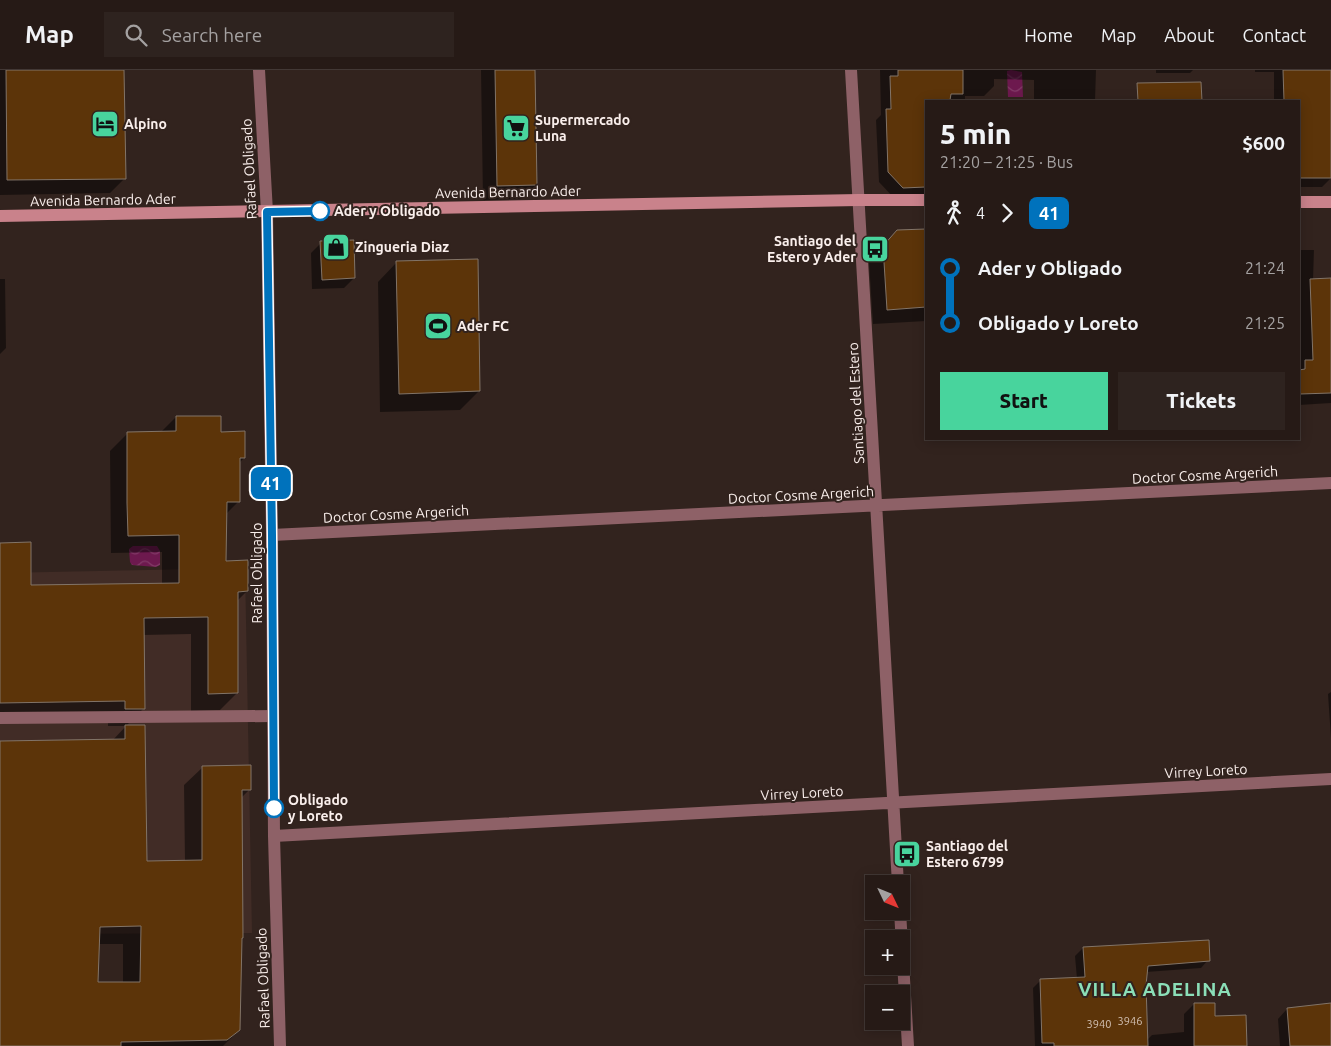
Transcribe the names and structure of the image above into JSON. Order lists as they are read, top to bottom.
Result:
{
  "streets": {
    "main road": ["Avenida Bernardo Ader"],
    "street": [
      "Rafael Obligado",
      "Santiago del Estero",
      "Doctor Cosme Argerich",
      "Virrey Loreto"
    ]
  },
  "crossings": [
    ["Rafael Obligado", "Avenida Bernardo Ader"],
    ["Rafael Obligado", "Doctor Cosme Argerich"],
    ["Rafael Obligado", "Virrey Loreto"],
    ["Avenida Bernardo Ader", "Santiago del Estero"],
    ["Santiago del Estero", "Doctor Cosme Argerich"],
    ["Santiago del Estero", "Virrey Loreto"]
  ],
  "districts": ["VILLA ADELINA"],
  "places": {
    "hotel": ["Alpino"],
    "supermarket": ["Supermercado Luna"],
    "other": ["Ader y Obligado", "Obligado y Loreto"],
    "shop": ["Zingueria Diaz"],
    "bus stop": ["Santiago del Estero y Ader", "Santiago del Estero 6799"],
    "sports": ["Ader FC"]
  },
  "lines": ["bus line 41"],
  "house_numbers": ["3946", "3940"],
  "north": "bottom right",
  "page": {
    "header": "Map",
    "search": "Search here",
    "nav": [
      "Home",
      "Map",
      "About",
      "Contact"
    ],
    "on_map": "41",
    "heading": ["5 min", "21:20 – 21:25 · Bus", "$600"],
    "legs": ["4", "41"],
    "list": [
      {
        "name": "Ader y Obligado",
        "value": "21:24"
      },
      {
        "name": "Obligado y Loreto",
        "value": "21:25"
      }
    ],
    "buttons": ["Start", "Tickets"],
    "map_buttons": ["+", "−"]
  }
}
